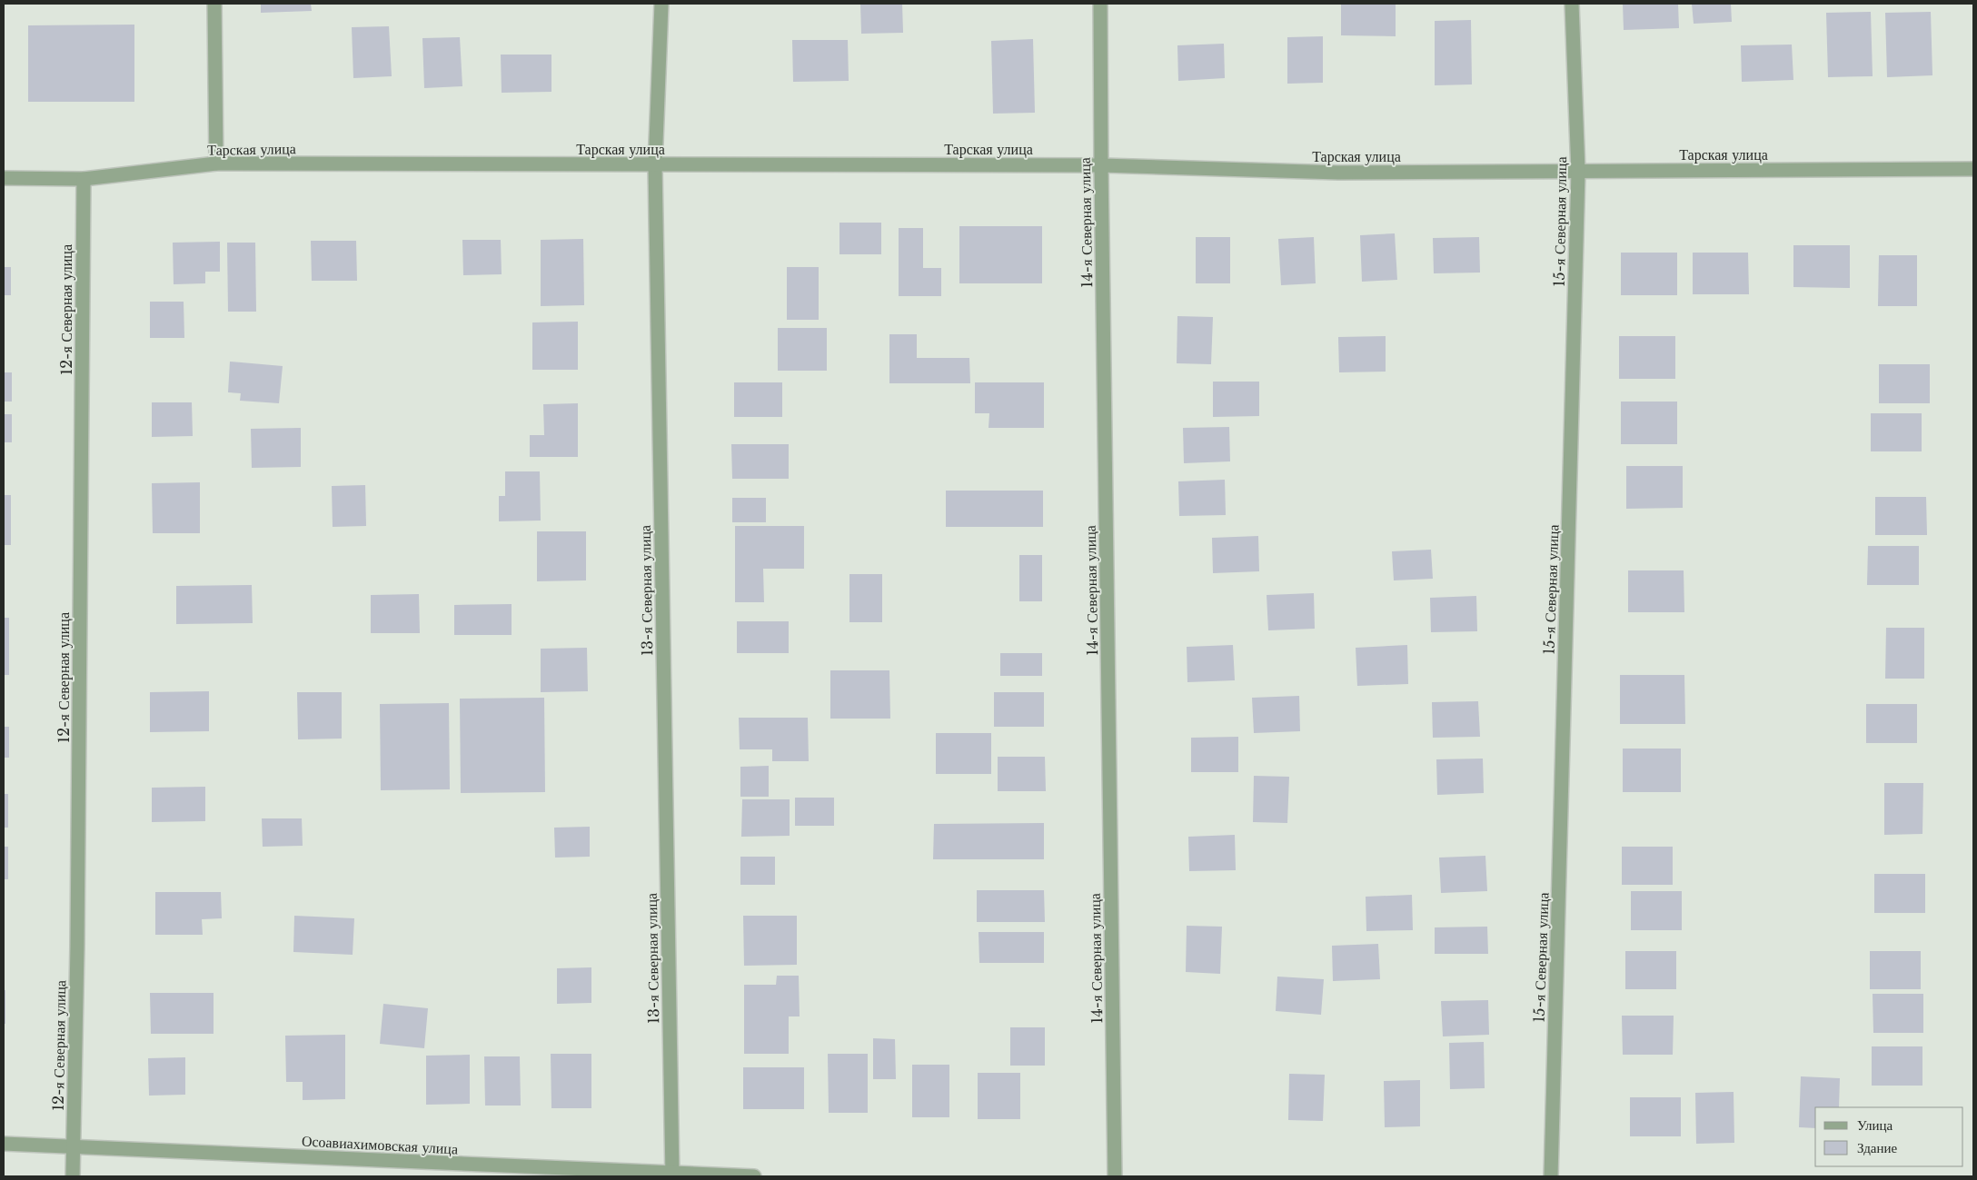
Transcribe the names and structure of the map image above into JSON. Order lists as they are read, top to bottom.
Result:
{
  "streets": {
    "street": [
      "Тарская улица",
      "15-я Северная улица",
      "14-я Северная улица",
      "12-я Северная улица",
      "13-я Северная улица",
      "Осоавиахимовская улица"
    ]
  },
  "crossings": [
    ["Тарская улица", "15-я Северная улица"],
    ["Тарская улица", "14-я Северная улица"],
    ["Тарская улица", "12-я Северная улица"],
    ["Тарская улица", "13-я Северная улица"],
    ["12-я Северная улица", "Осоавиахимовская улица"],
    ["13-я Северная улица", "Осоавиахимовская улица"]
  ],
  "legend": ["Улица", "Здание"]
}
